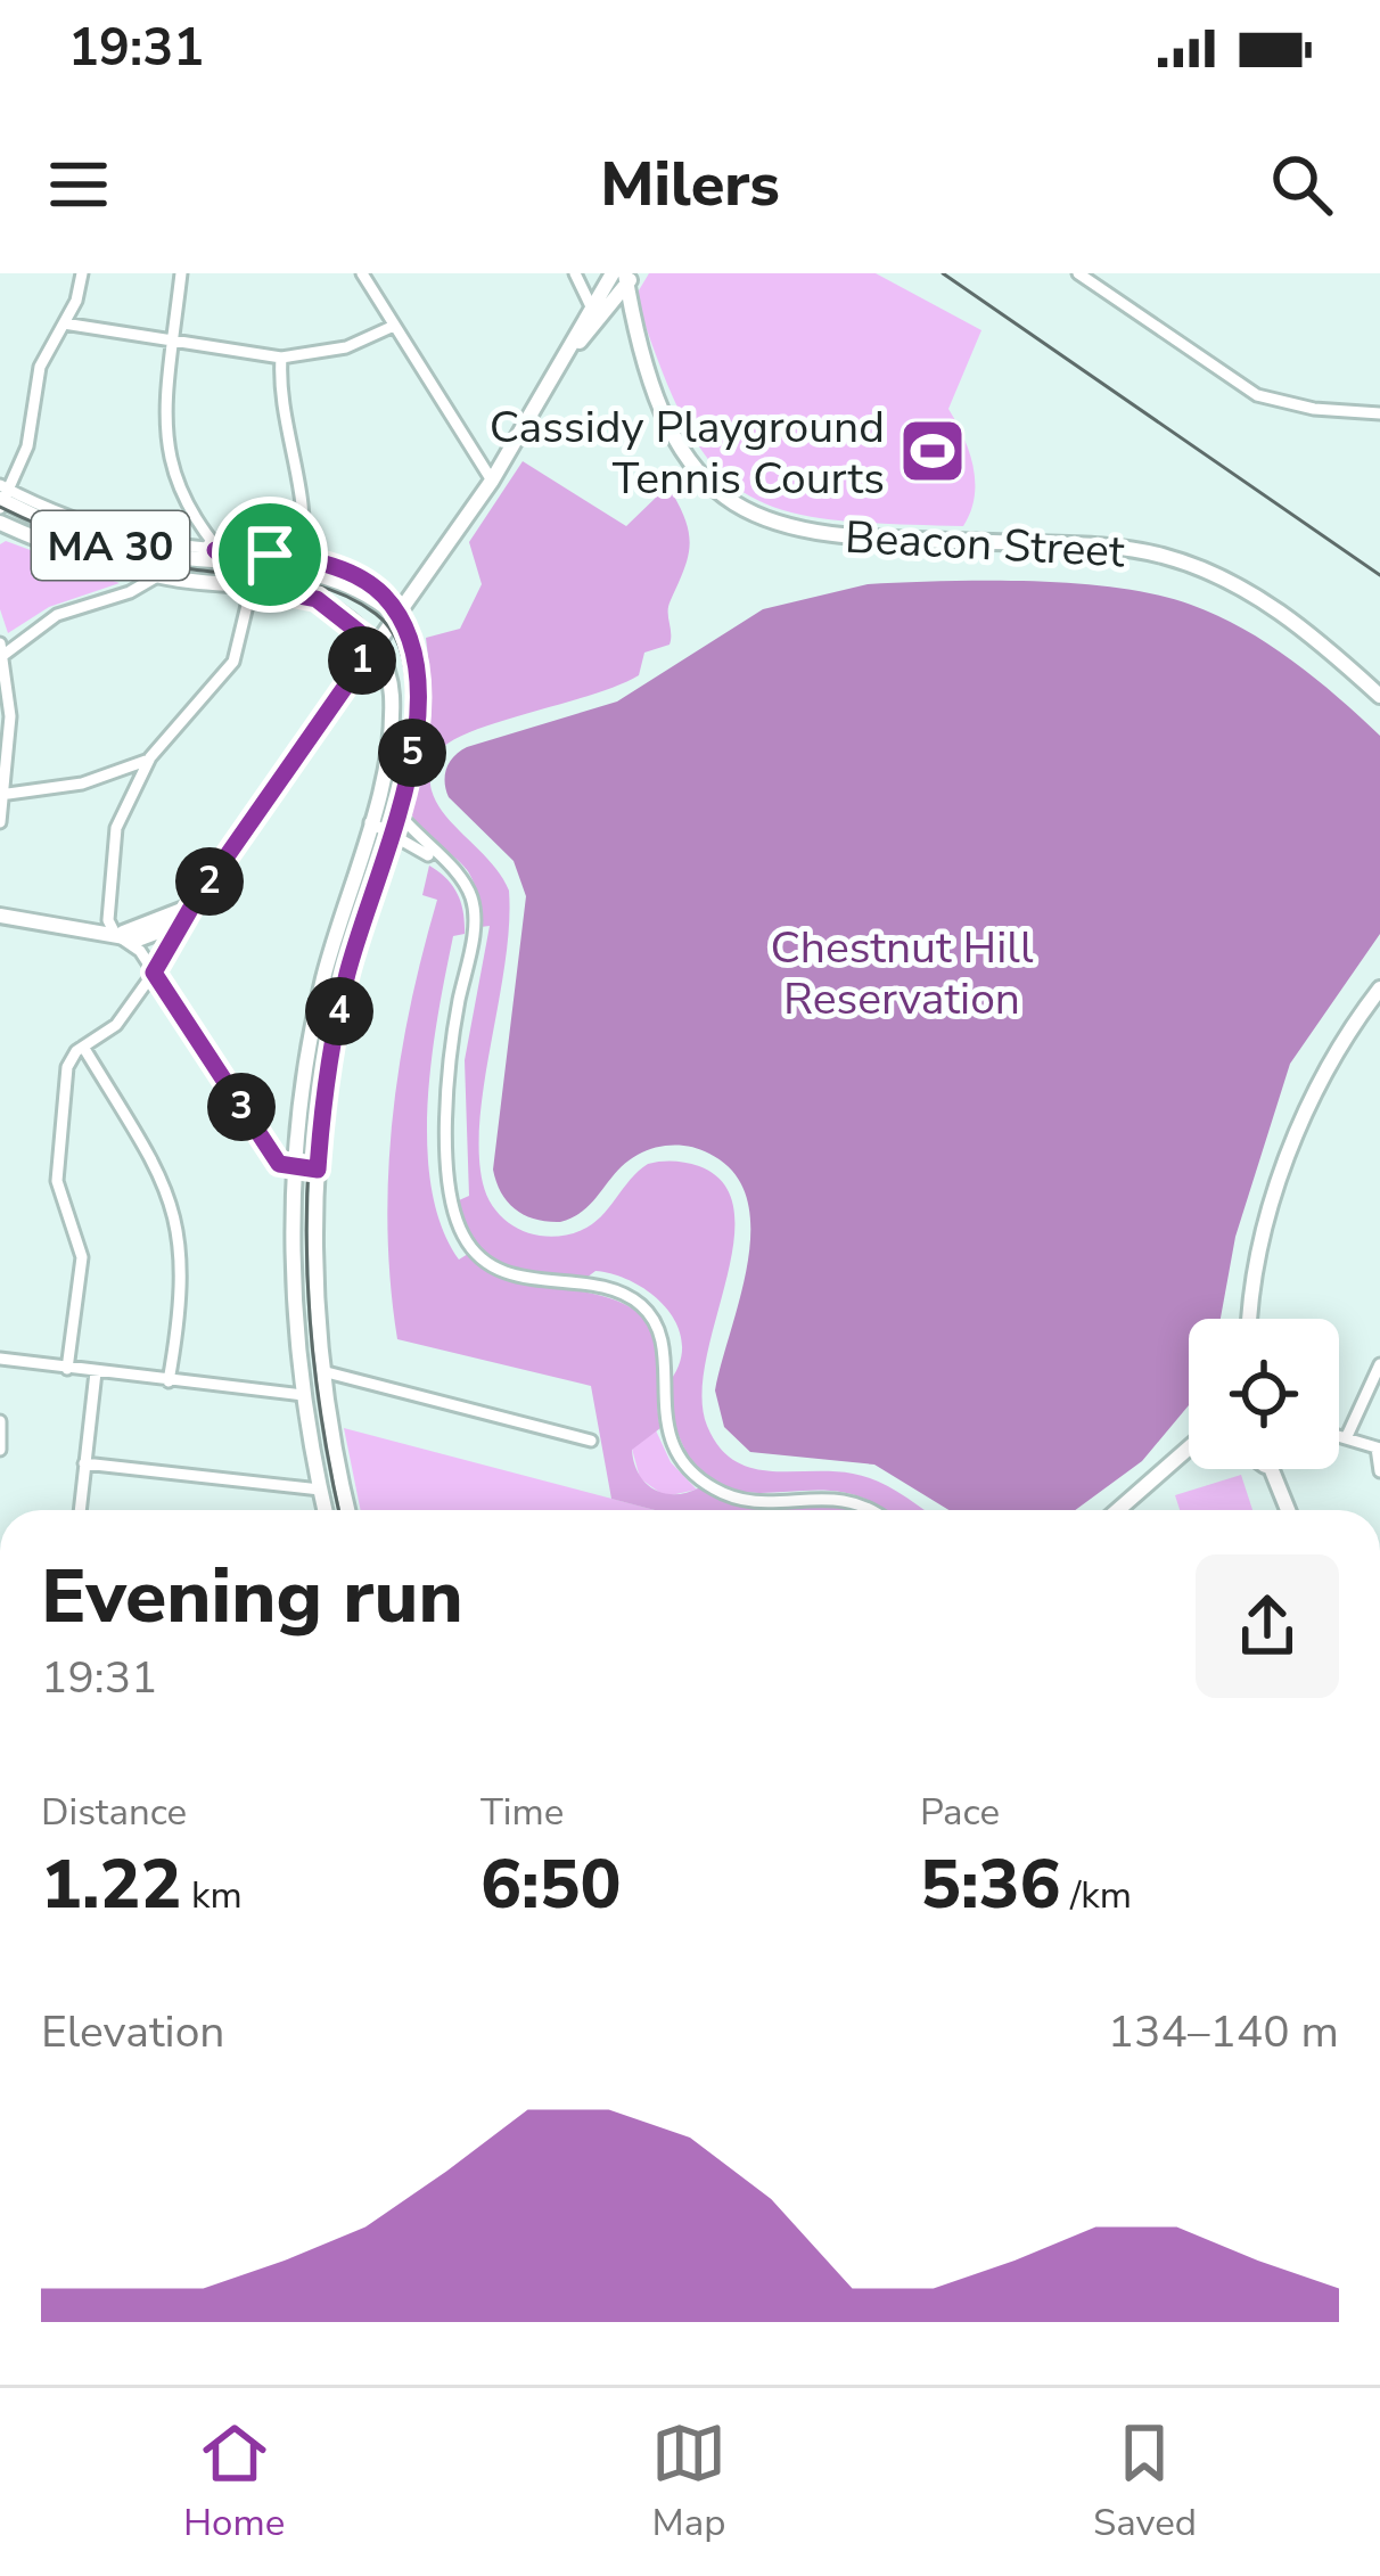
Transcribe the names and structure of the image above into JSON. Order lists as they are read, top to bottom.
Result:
{
  "streets": {
    "main road": ["Beacon Street", "MA 30"]
  },
  "parks": ["Chestnut Hill Reservation"],
  "places": {
    "sports": ["Cassidy Playground Tennis Courts"]
  },
  "page": {
    "status": "19:31",
    "header": "Milers",
    "pins": [
      "1",
      "5",
      "2",
      "4",
      "3"
    ],
    "heading": ["Evening run", "19:31"],
    "stats": [
      ["Distance", "1.22 km"],
      ["Time", "6:50"],
      ["Pace", "5:36 /km"]
    ],
    "chart": ["Elevation", "134–140 m"],
    "tabs": ["Home", "Map", "Saved"]
  }
}
